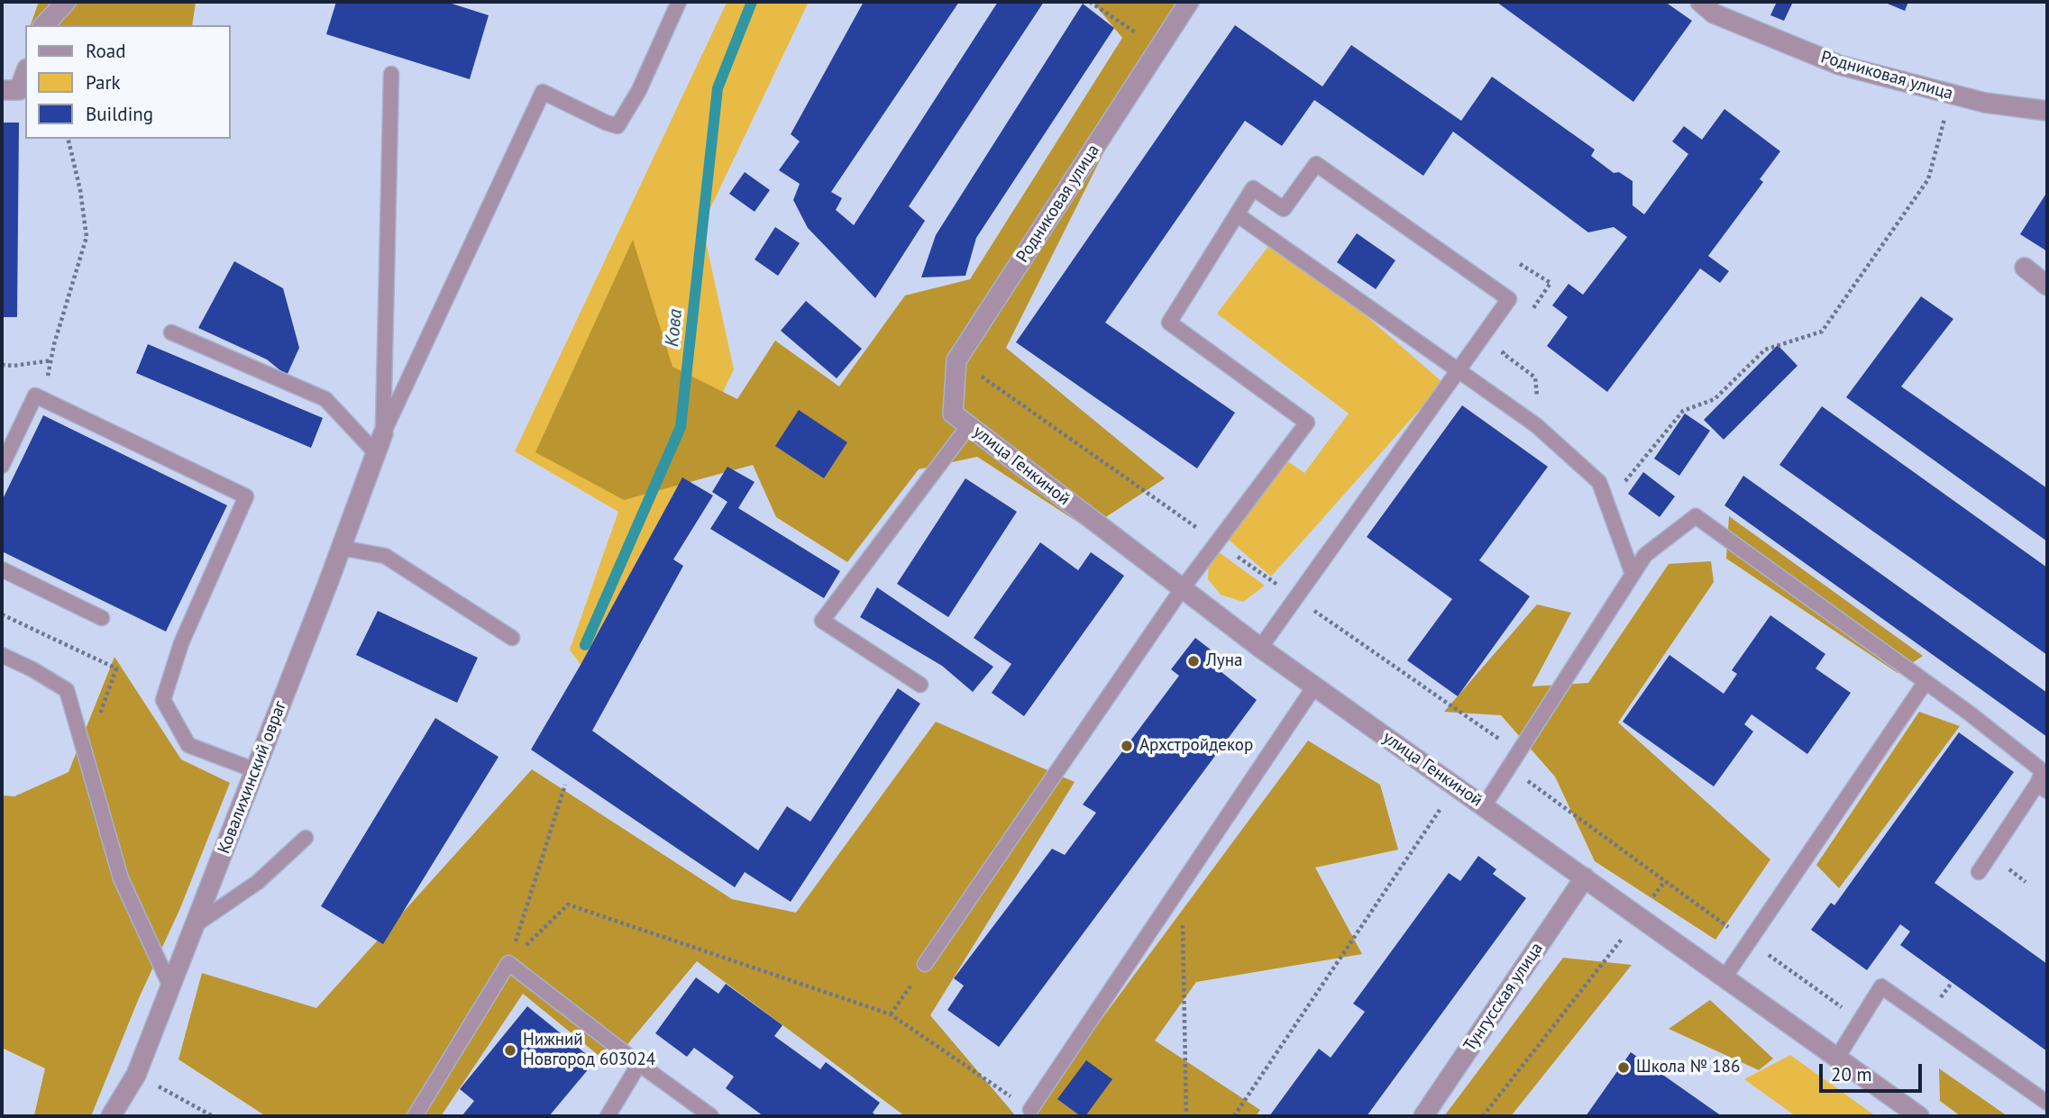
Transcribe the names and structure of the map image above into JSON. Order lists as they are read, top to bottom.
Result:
{
  "streets": {
    "street": [
      "Родниковая улица",
      "улица Генкиной",
      "Ковалихинский овраг",
      "Тунгусская улица"
    ]
  },
  "crossings": [
    ["Родниковая улица", "улица Генкиной"],
    ["улица Генкиной", "Тунгусская улица"]
  ],
  "water": ["Кова"],
  "places": [
    "Луна",
    "Архстройдекор",
    "Нижний Новгород 603024",
    "Школа № 186"
  ],
  "legend": ["Road", "Park", "Building"],
  "scale_bar": "20 m"
}
